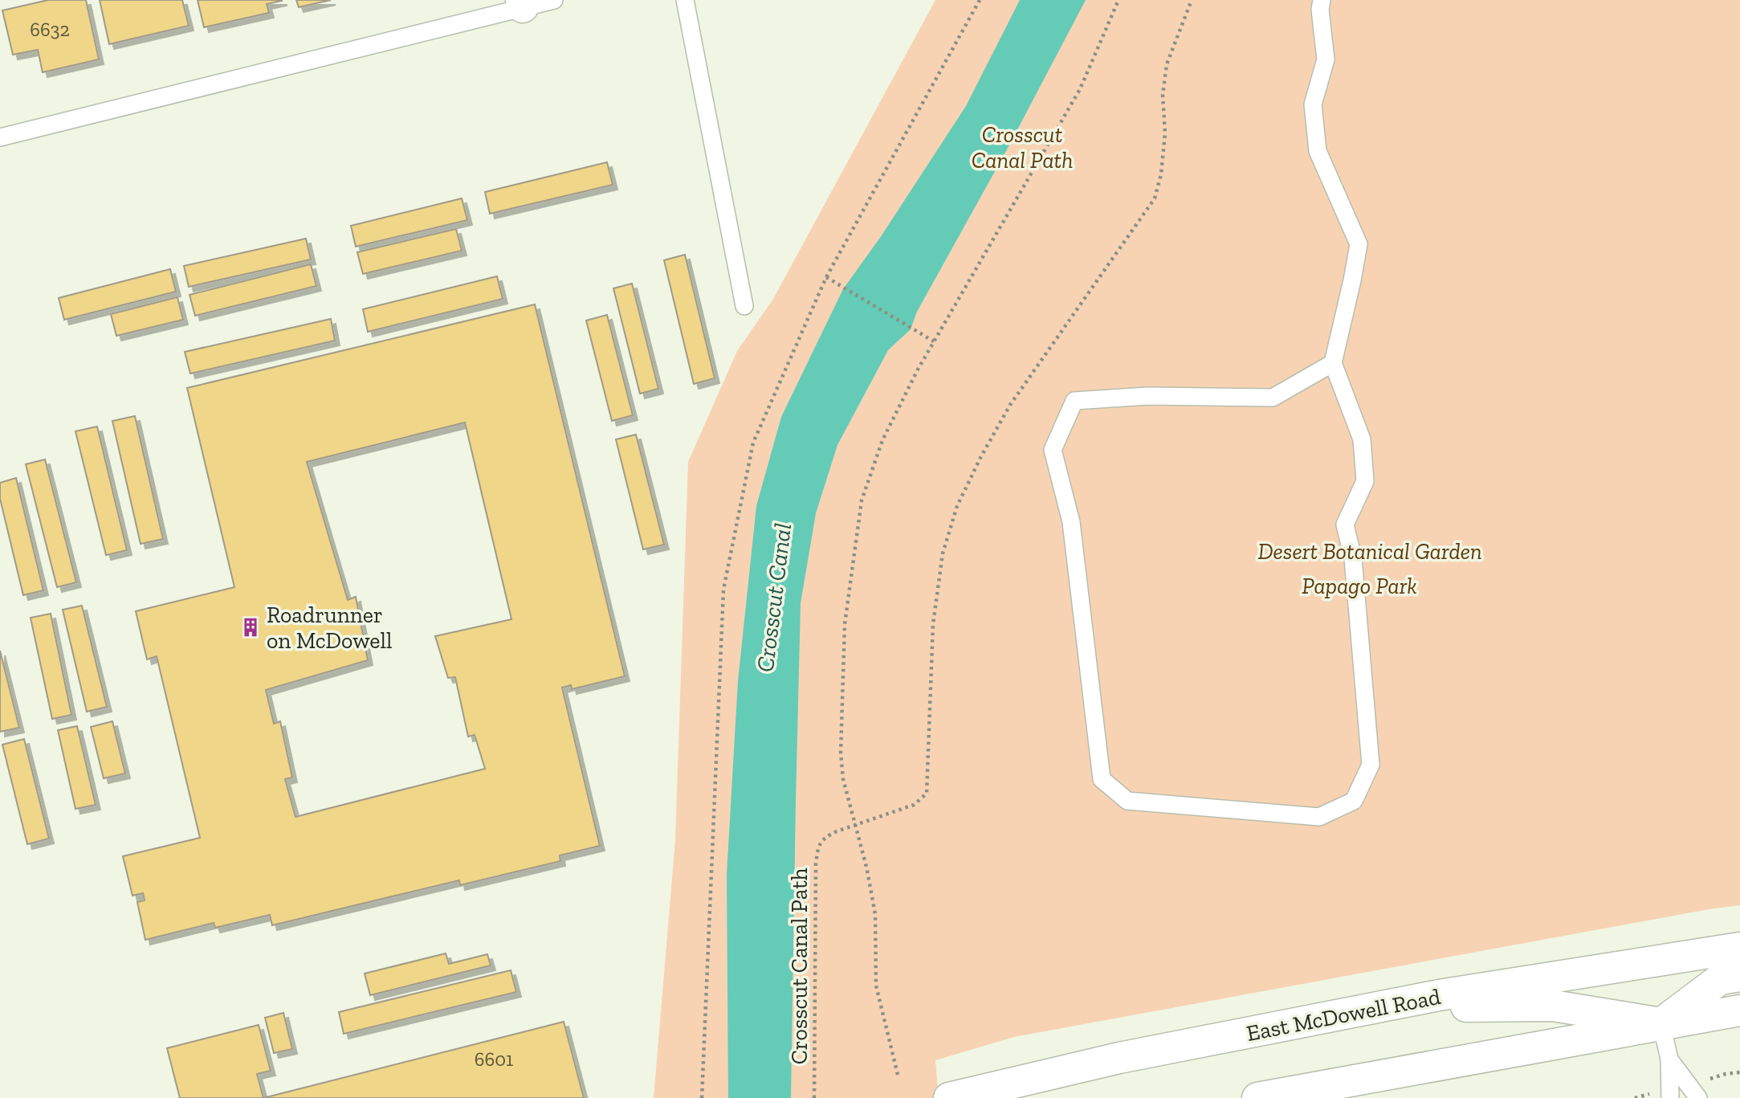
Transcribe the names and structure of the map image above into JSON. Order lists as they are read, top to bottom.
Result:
{
  "streets": {
    "main road": ["East McDowell Road"],
    "path": ["Crosscut Canal Path"]
  },
  "water": ["Crosscut Canal"],
  "parks": ["Crosscut Canal Path", "Desert Botanical Garden", "Papago Park"],
  "places": {
    "building": ["Roadrunner on McDowell"]
  },
  "house_numbers": ["6632", "6601"]
}
